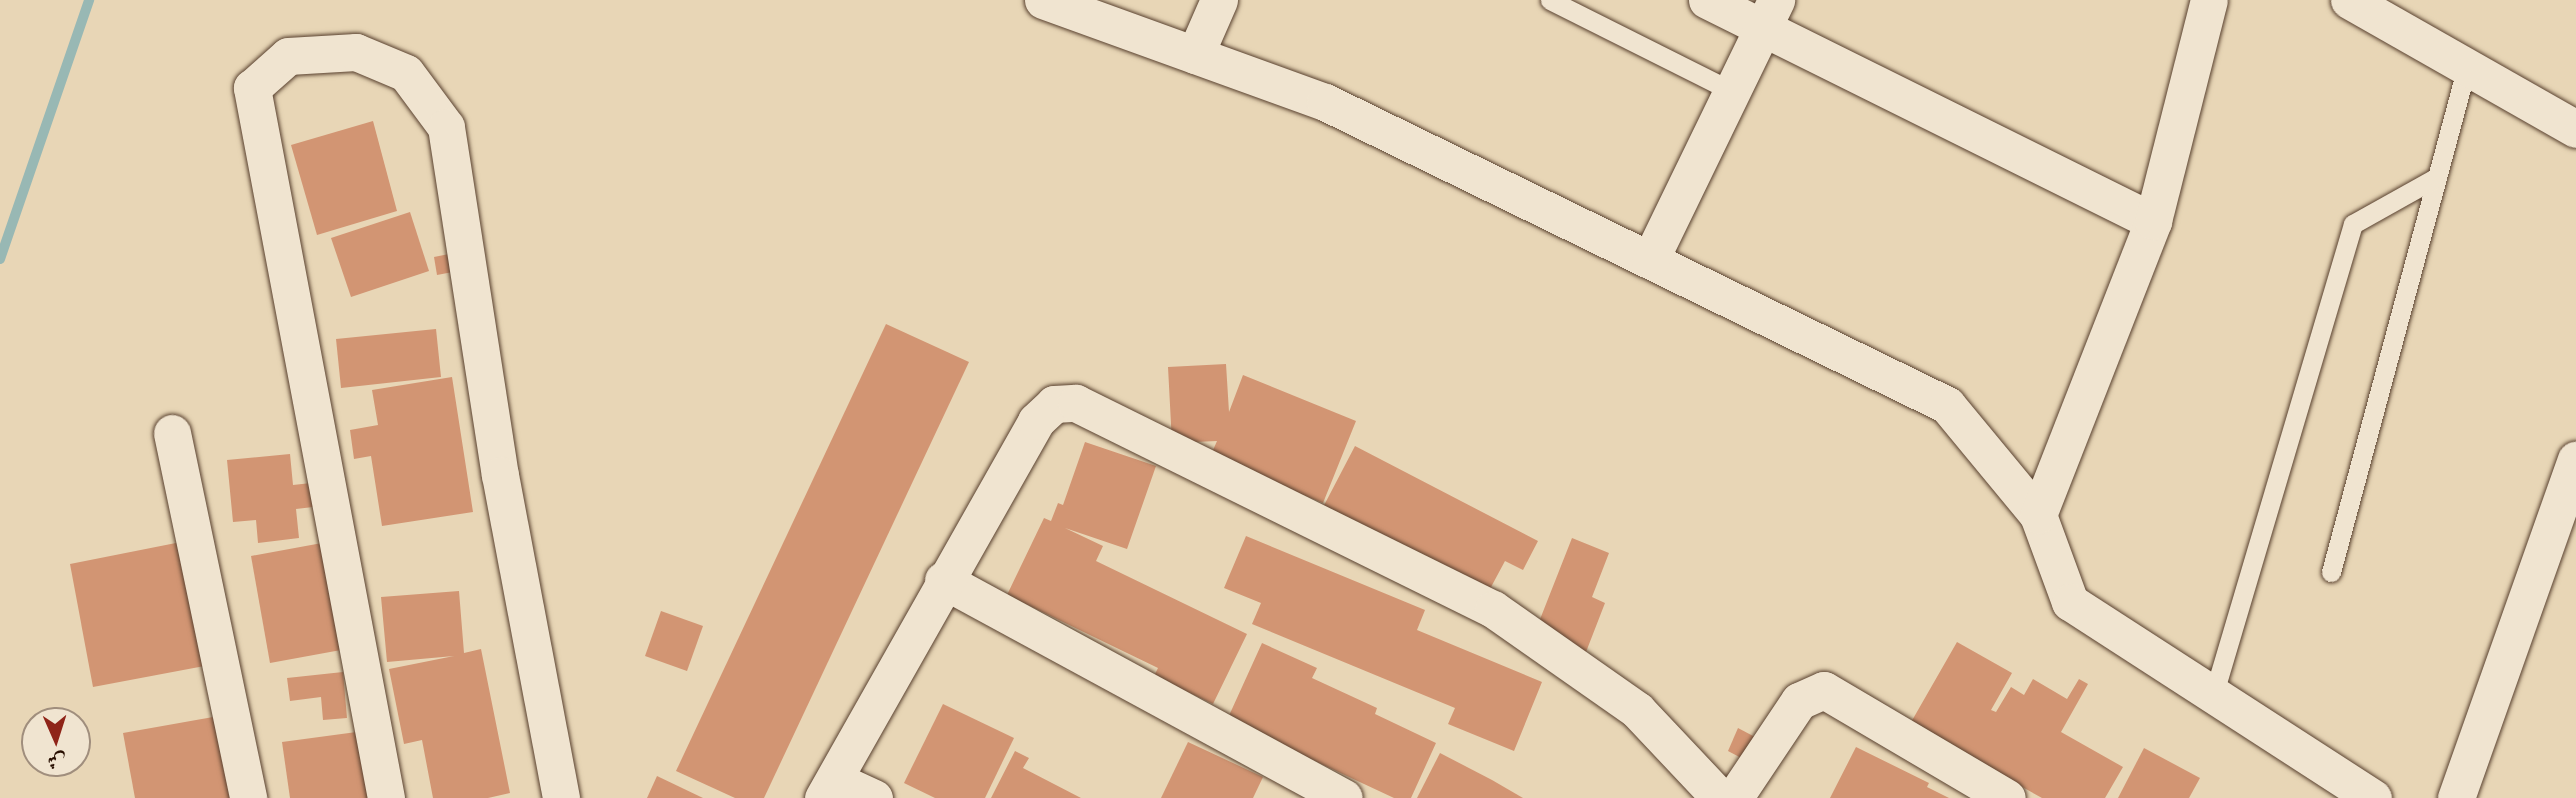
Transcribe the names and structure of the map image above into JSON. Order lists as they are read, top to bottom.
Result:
{
  "north": "bottom"
}
